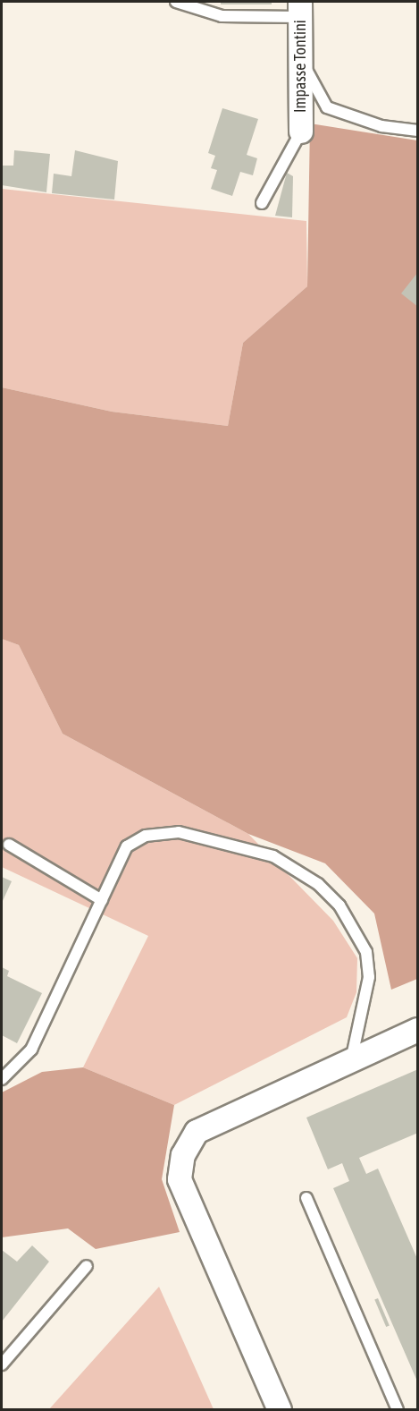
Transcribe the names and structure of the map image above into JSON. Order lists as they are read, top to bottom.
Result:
{
  "streets": {
    "street": ["Impasse Tontini"]
  }
}
